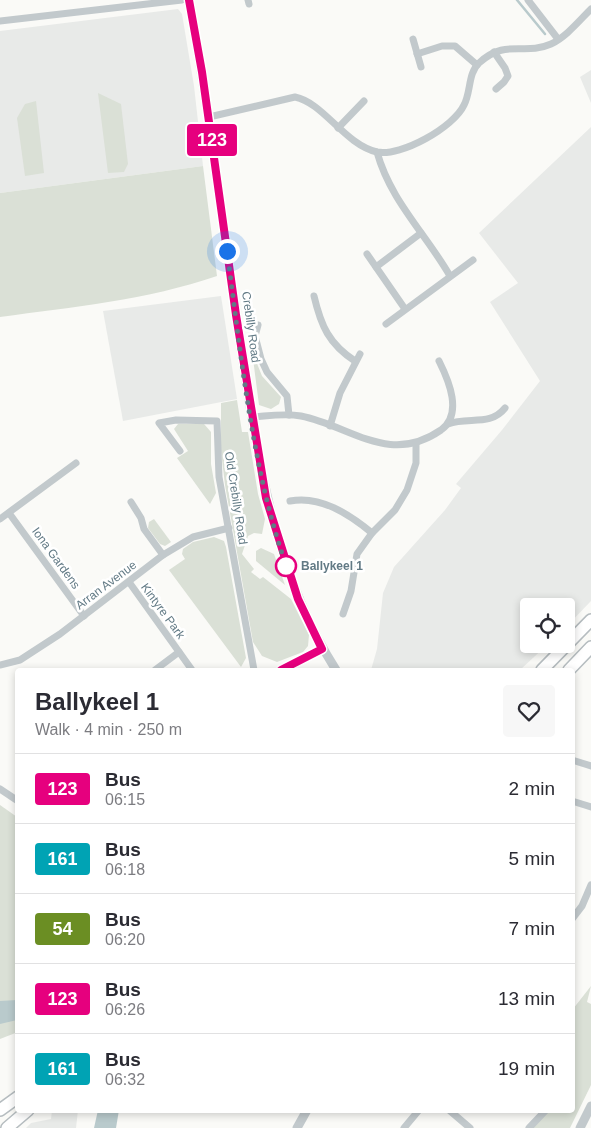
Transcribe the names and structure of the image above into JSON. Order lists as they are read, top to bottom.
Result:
{
  "streets": {
    "street": [
      "Crebilly Road",
      "Old Crebilly Road",
      "Iona Gardens",
      "Arran Avenue",
      "Kintyre Park"
    ]
  },
  "crossings": [
    ["Old Crebilly Road", "Arran Avenue"],
    ["Iona Gardens", "Arran Avenue"],
    ["Arran Avenue", "Kintyre Park"]
  ],
  "places": ["Ballykeel 1"],
  "lines": ["bus line 123"],
  "page": {
    "on_map": "123",
    "heading": ["Ballykeel 1", "Walk · 4 min · 250 m"],
    "list": [
      {
        "mark": "123",
        "name": "Bus",
        "note": "06:15",
        "value": "2 min"
      },
      {
        "mark": "161",
        "name": "Bus",
        "note": "06:18",
        "value": "5 min"
      },
      {
        "mark": "54",
        "name": "Bus",
        "note": "06:20",
        "value": "7 min"
      },
      {
        "mark": "123",
        "name": "Bus",
        "note": "06:26",
        "value": "13 min"
      },
      {
        "mark": "161",
        "name": "Bus",
        "note": "06:32",
        "value": "19 min"
      }
    ]
  }
}
